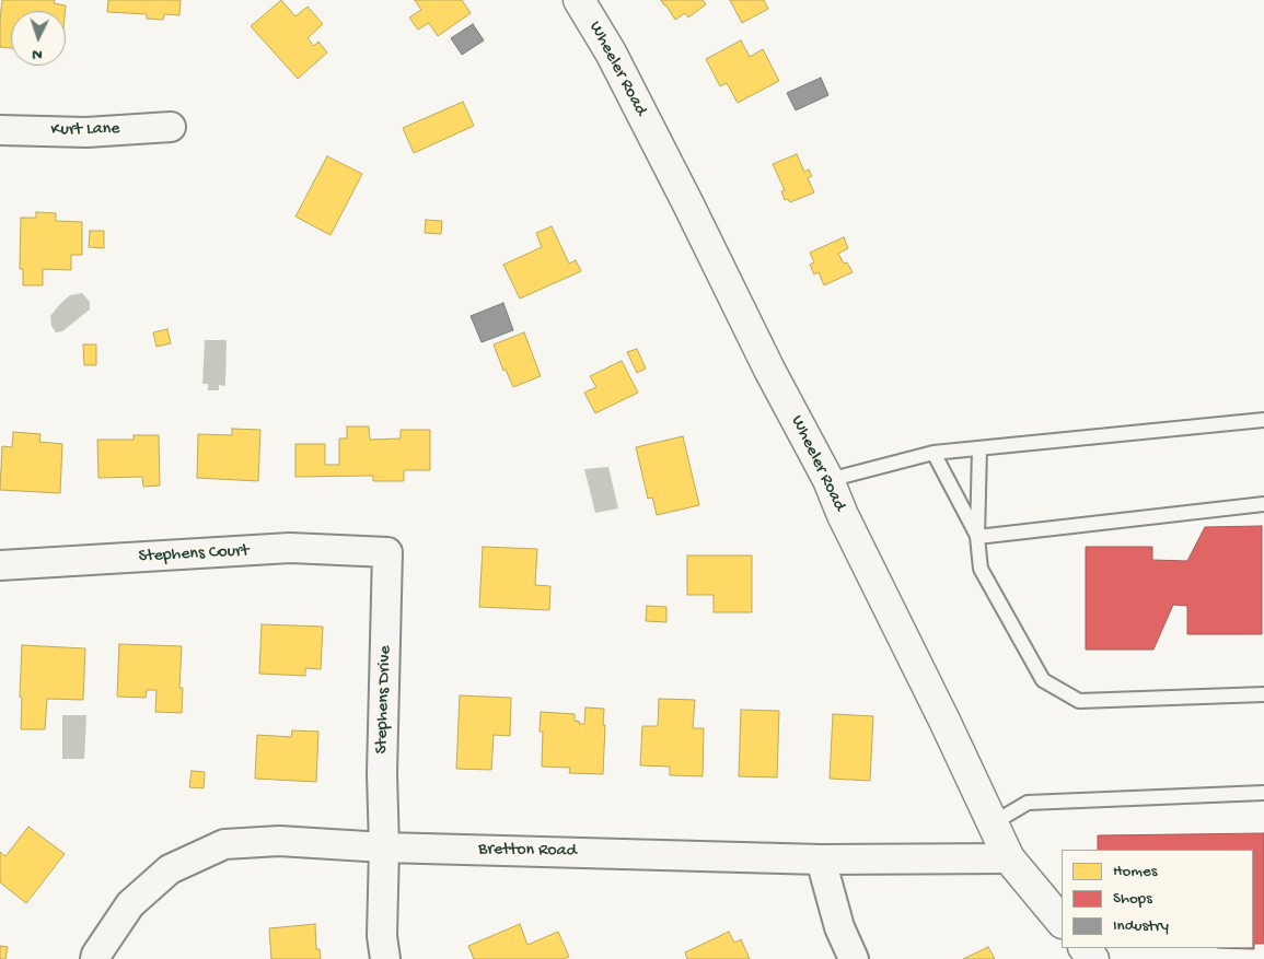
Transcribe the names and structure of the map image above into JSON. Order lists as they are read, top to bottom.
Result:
{
  "streets": {
    "main road": ["Wheeler Road"],
    "street": [
      "Kurt Lane",
      "Stephens Court",
      "Stephens Drive",
      "Bretton Road"
    ]
  },
  "crossings": [
    ["Wheeler Road", "Bretton Road"],
    ["Stephens Court", "Stephens Drive"],
    ["Stephens Drive", "Bretton Road"]
  ],
  "legend": ["Homes", "Shops", "Industry"],
  "north": "bottom"
}
